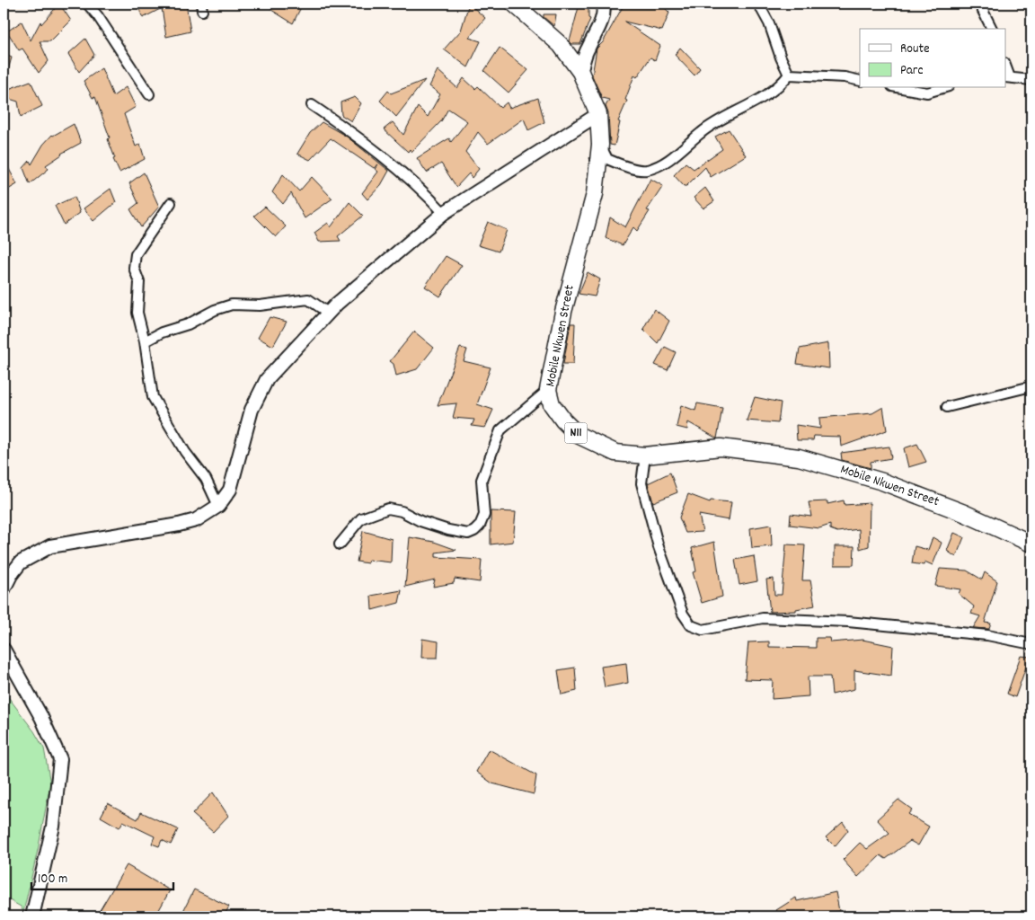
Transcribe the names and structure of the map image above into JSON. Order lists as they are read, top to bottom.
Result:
{
  "streets": {
    "highway": ["Mobile Nkwen Street", "N11"]
  },
  "legend": ["Route", "Parc"],
  "scale_bar": "100 m"
}
